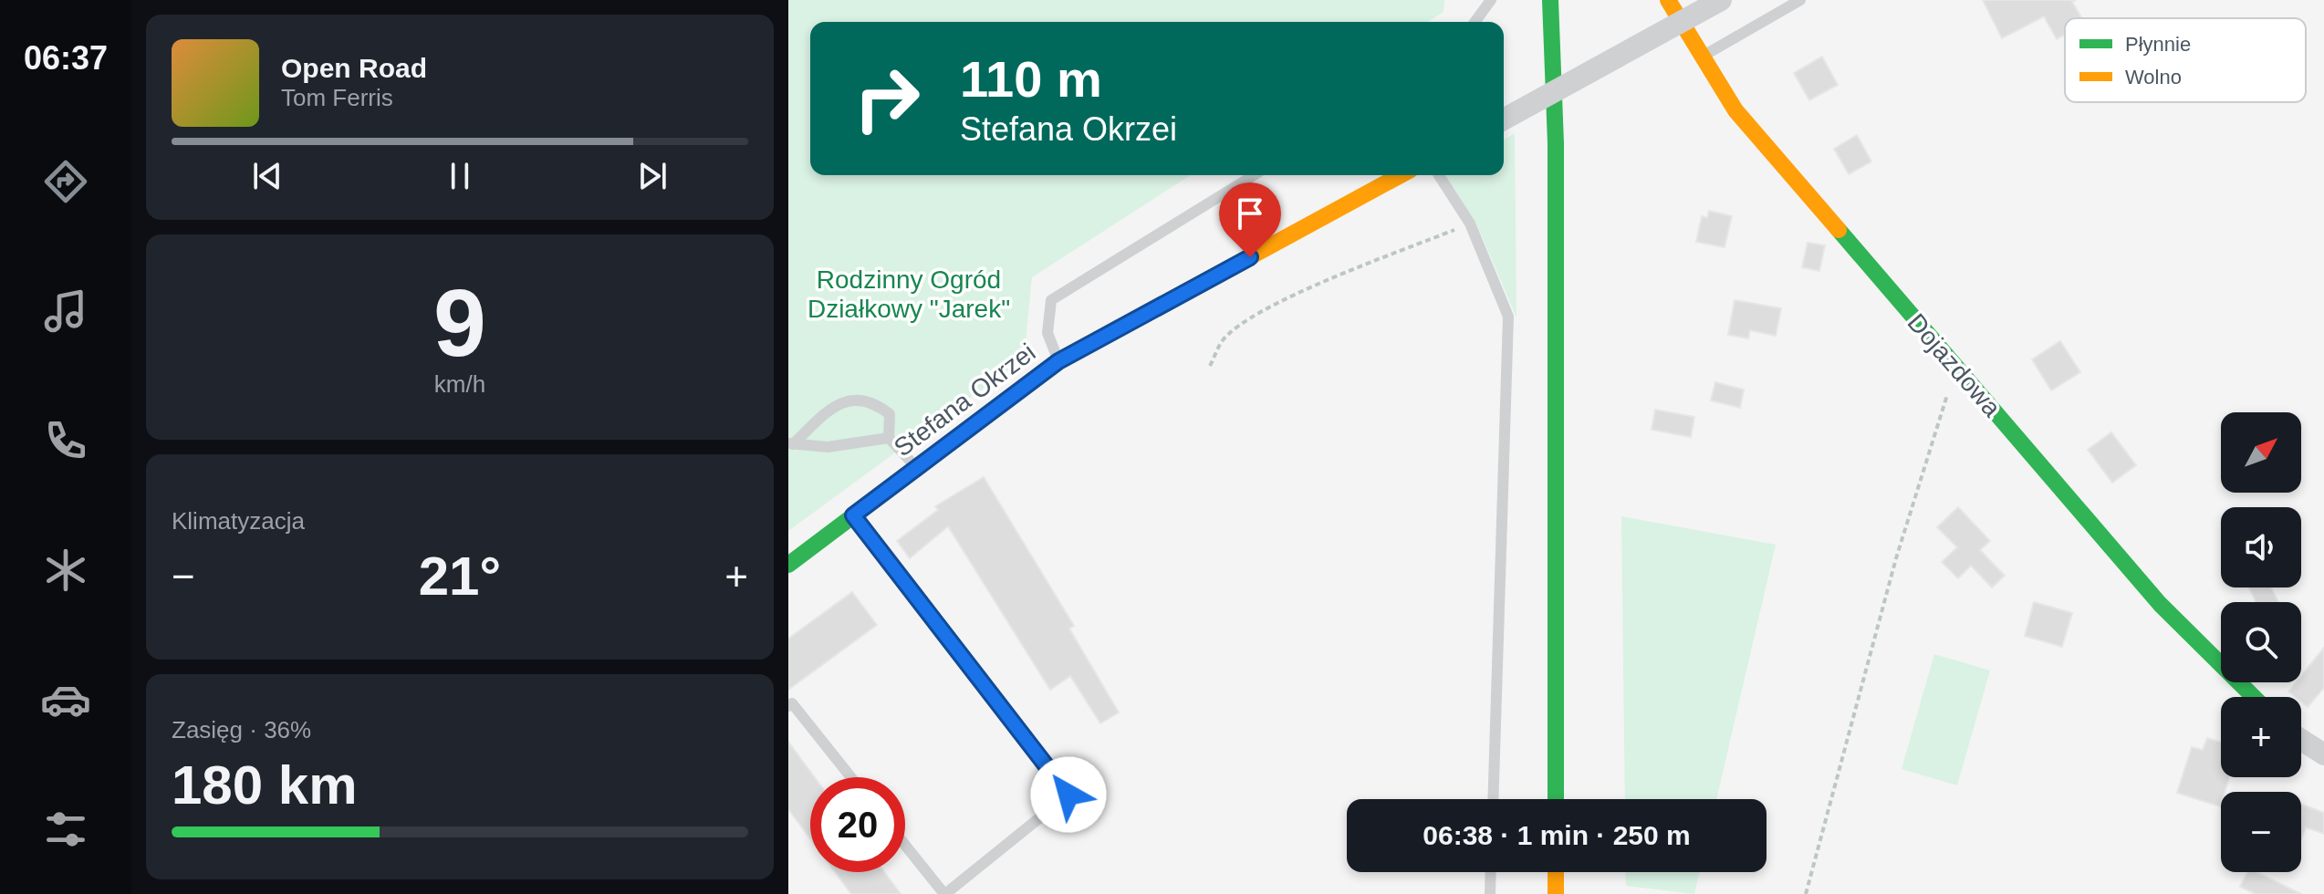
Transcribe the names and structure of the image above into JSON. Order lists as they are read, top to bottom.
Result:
{
  "streets": {
    "street": ["Dojazdowa", "Stefana Okrzei"]
  },
  "parks": ["Rodzinny Ogród Działkowy \"Jarek\""],
  "legend": ["Płynnie", "Wolno"],
  "north": "top right",
  "page": {
    "tabs": "06:37",
    "turn": ["110 m", "Stefana Okrzei"],
    "song": ["Open Road", "Tom Ferris"],
    "tile": [
      ["9", "km/h"],
      "Klimatyzacja",
      ["Zasięg · 36%", "180 km"]
    ],
    "map_buttons": ["+", "−"],
    "heat": ["−", "21°", "+"],
    "limit": "20",
    "trip": "06:38 · 1 min · 250 m"
  }
}
